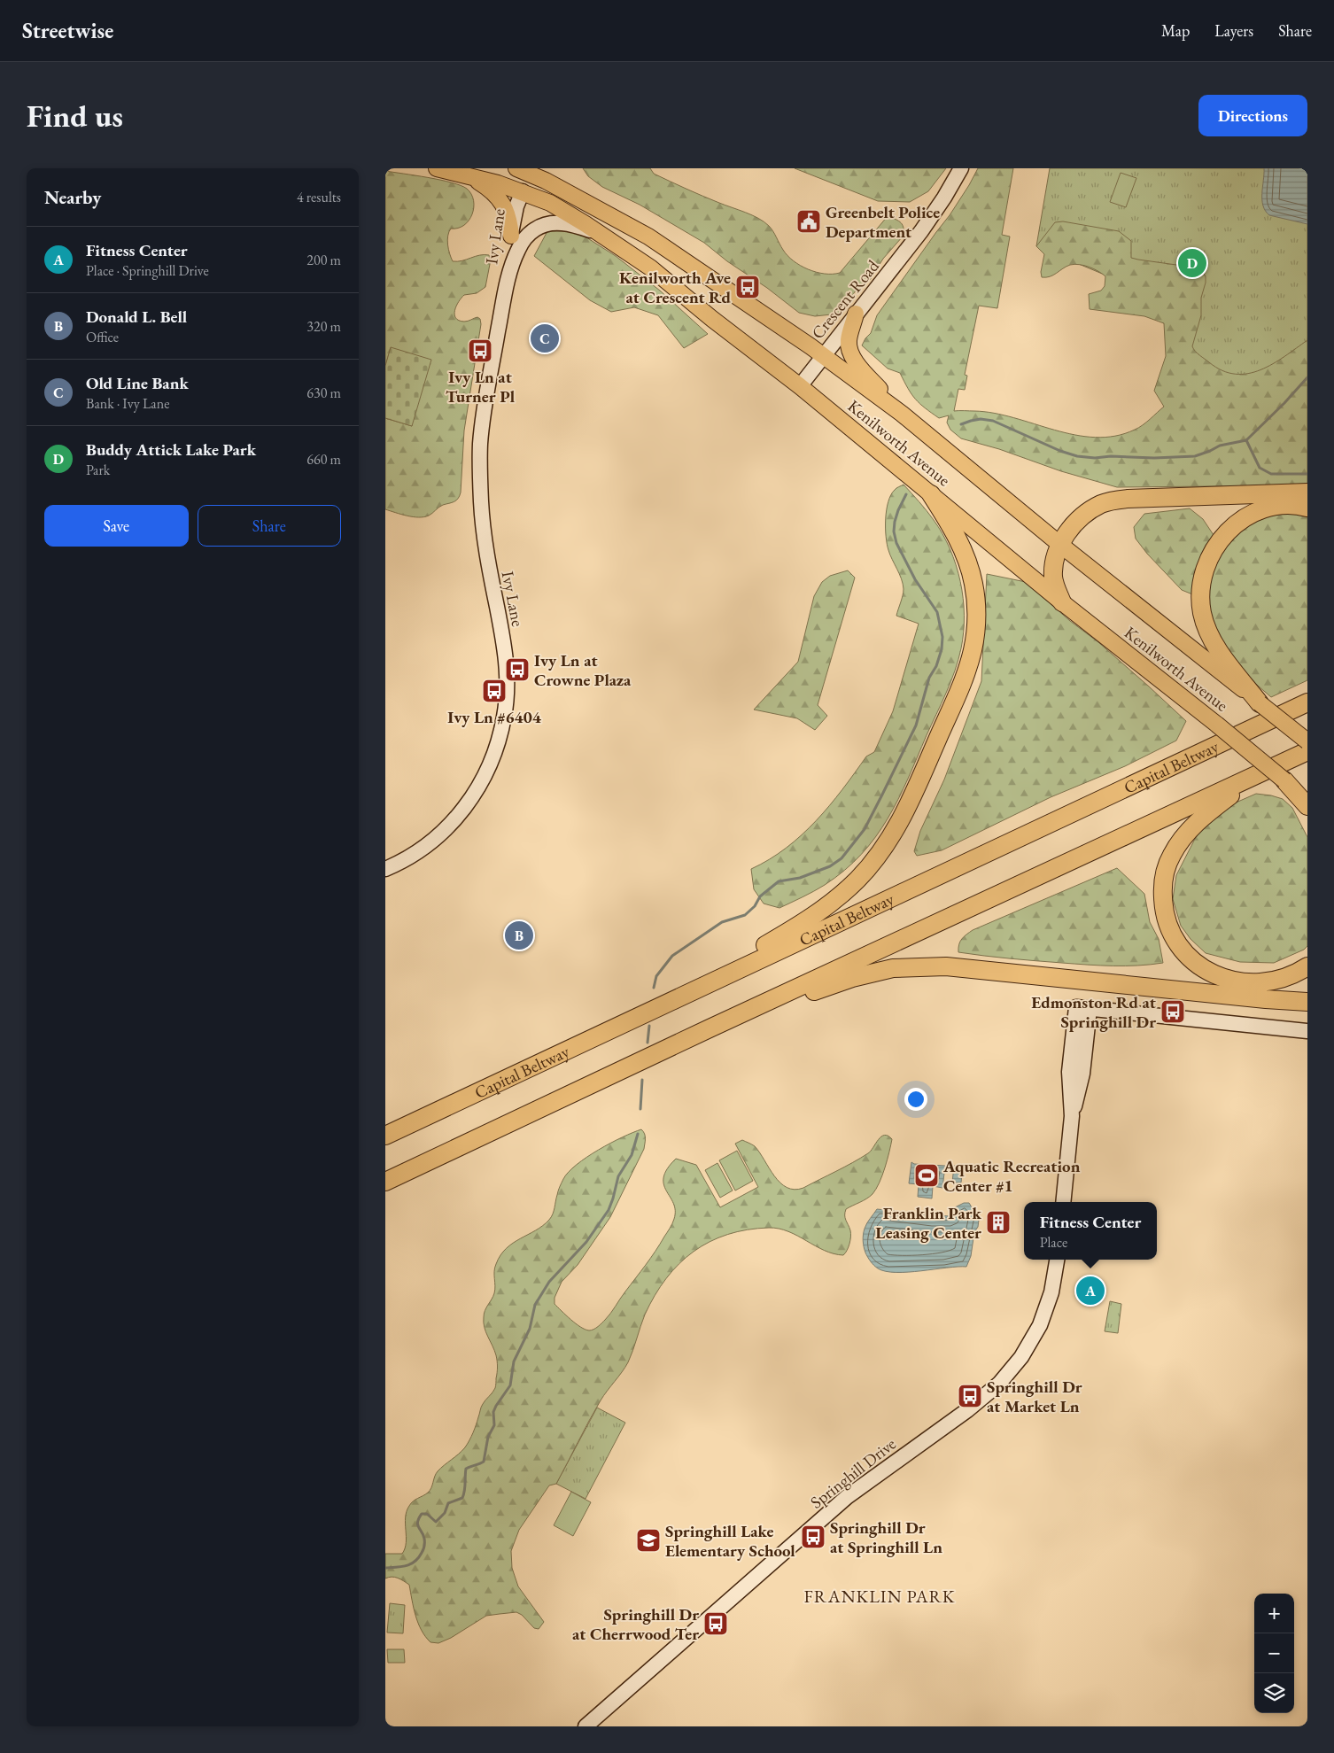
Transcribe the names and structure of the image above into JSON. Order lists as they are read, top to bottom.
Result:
{
  "streets": {
    "highway": ["Capital Beltway"],
    "main road": ["Kenilworth Avenue"],
    "street": ["Ivy Lane", "Crescent Road", "Springhill Drive"]
  },
  "crossings": [
    ["Ivy Lane", "Kenilworth Avenue"],
    ["Crescent Road", "Kenilworth Avenue"]
  ],
  "districts": ["FRANKLIN PARK"],
  "places": {
    "public building": ["Greenbelt Police Department"],
    "bus stop": [
      "Kenilworth Ave at Crescent Rd",
      "Ivy Ln at Turner Pl",
      "Ivy Ln at Crowne Plaza",
      "Ivy Ln #6404",
      "Edmonston Rd at Springhill Dr",
      "Springhill Dr at Market Ln",
      "Springhill Dr at Springhill Ln",
      "Springhill Dr at Cherrwood Ter"
    ],
    "sports": ["Aquatic Recreation Center #1"],
    "building": ["Franklin Park Leasing Center"],
    "school or university": ["Springhill Lake Elementary School"]
  },
  "page": {
    "header": "Streetwise",
    "nav": ["Map", "Layers", "Share"],
    "buttons": [
      "Directions",
      ["Save", "Share"]
    ],
    "title": "Find us",
    "heading": ["Nearby", "4 results"],
    "list": [
      {
        "mark": "A",
        "name": "Fitness Center",
        "note": "Place · Springhill Drive",
        "value": "200 m"
      },
      {
        "mark": "B",
        "name": "Donald L. Bell",
        "note": "Office",
        "value": "320 m"
      },
      {
        "mark": "C",
        "name": "Old Line Bank",
        "note": "Bank · Ivy Lane",
        "value": "630 m"
      },
      {
        "mark": "D",
        "name": "Buddy Attick Lake Park",
        "note": "Park",
        "value": "660 m"
      }
    ],
    "pins": [
      "D",
      "C",
      "B",
      "A"
    ],
    "popup": ["Fitness Center", "Place"],
    "map_buttons": ["+", "−"]
  }
}
